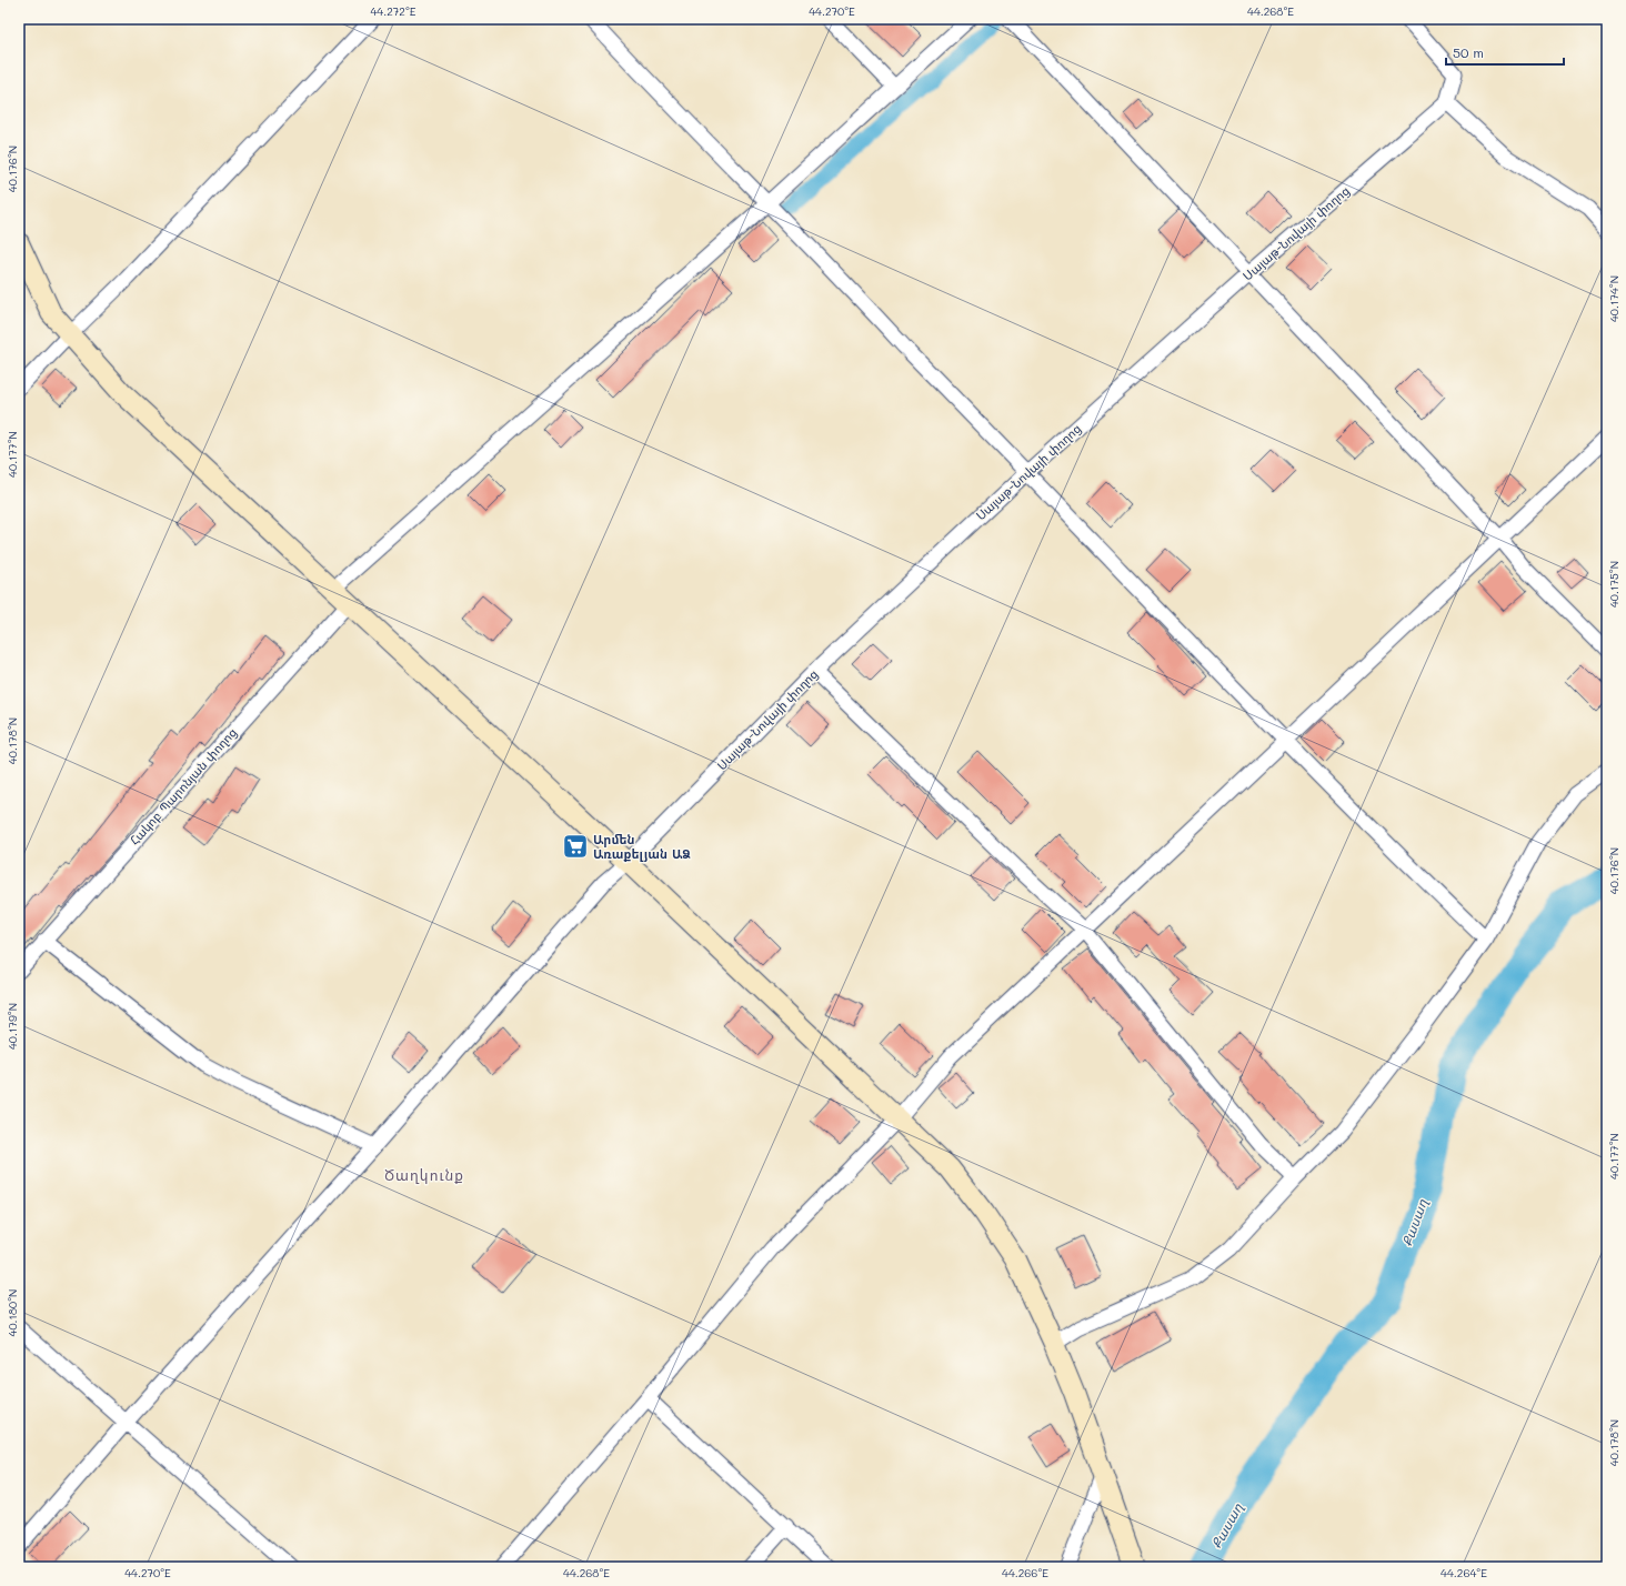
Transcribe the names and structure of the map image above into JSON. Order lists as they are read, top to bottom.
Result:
{
  "streets": {
    "street": ["Սայաթ-Նովայի փողոց", "Հակոբ Պարոնյան փողոց"]
  },
  "districts": ["Ծաղկունք"],
  "water": ["Քասաղ"],
  "places": {
    "supermarket": ["Արմեն Առաքելյան ԱՁ"]
  },
  "scale_bar": "50 m",
  "coordinates": [
    "44.272°E",
    "44.270°E",
    "44.268°E",
    "40.176°N",
    "40.174°N",
    "40.177°N",
    "40.175°N",
    "40.178°N",
    "40.179°N",
    "40.180°N",
    "44.266°E",
    "44.264°E"
  ]
}
